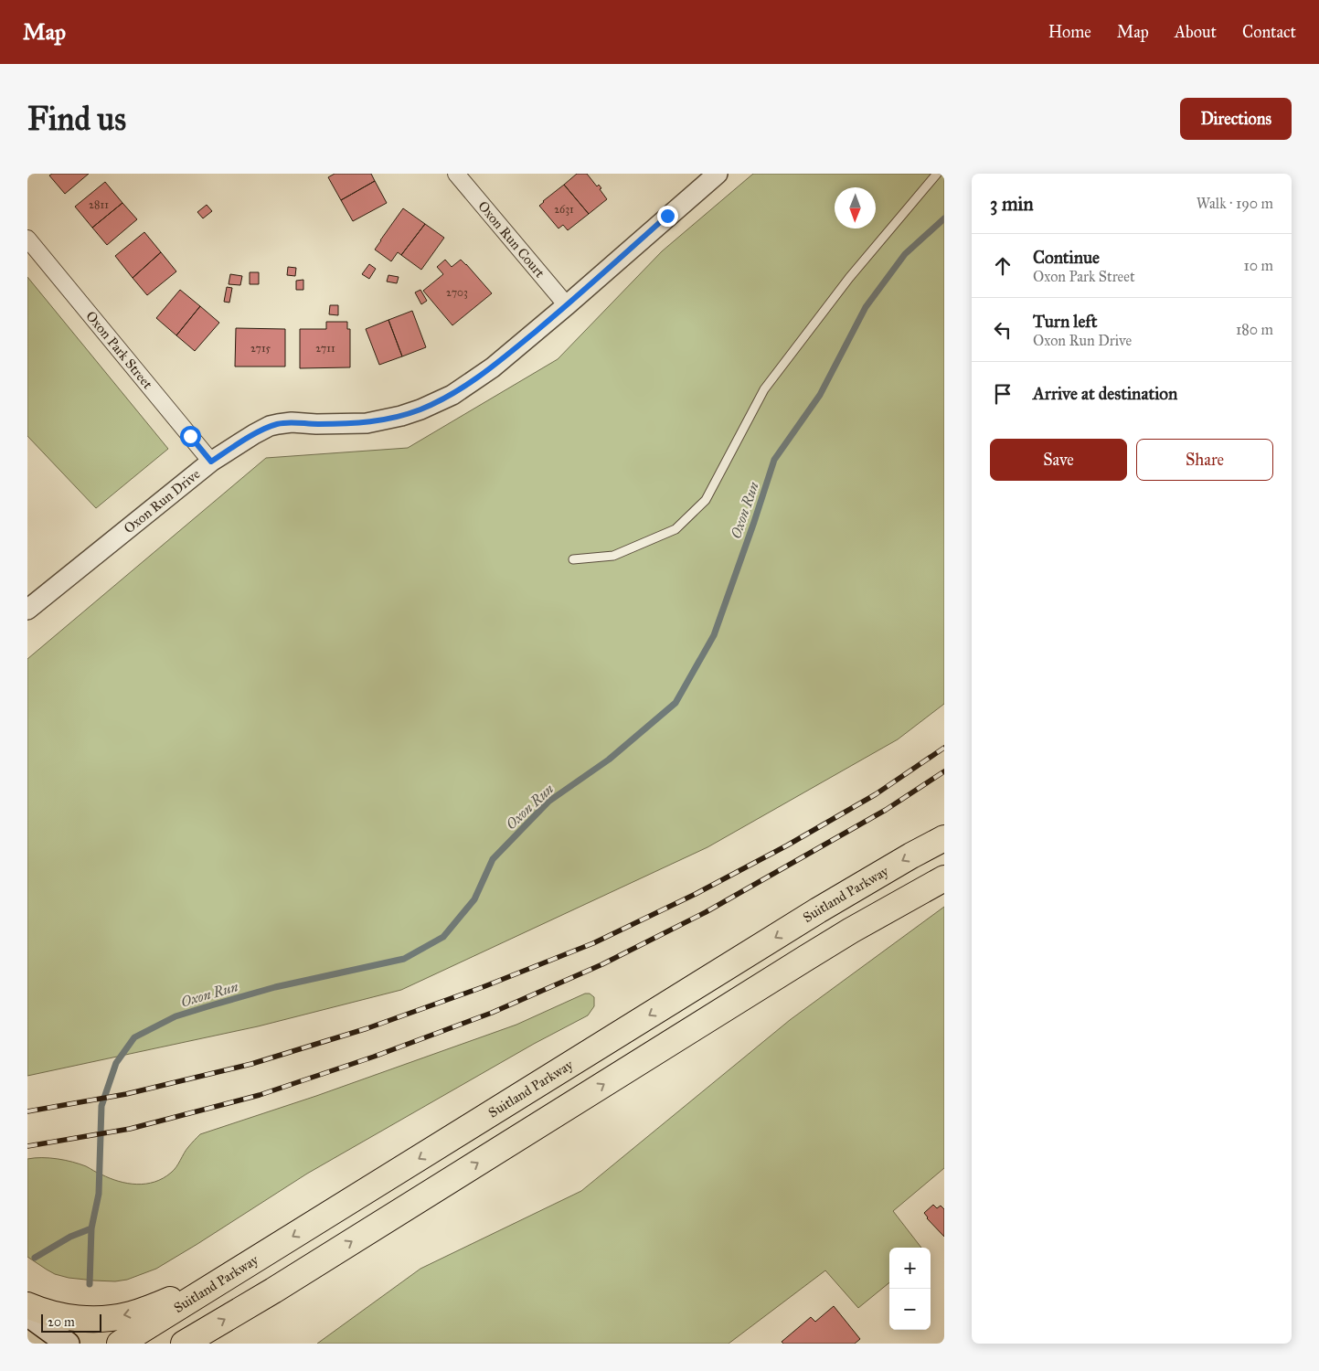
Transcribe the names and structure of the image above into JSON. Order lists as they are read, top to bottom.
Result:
{
  "streets": {
    "highway": ["Suitland Parkway"],
    "street": ["Oxon Run Court", "Oxon Park Street", "Oxon Run Drive"]
  },
  "crossings": [
    ["Oxon Run Court", "Oxon Run Drive"],
    ["Oxon Park Street", "Oxon Run Drive"]
  ],
  "water": ["Oxon Run"],
  "house_numbers": [
    "2811",
    "2631",
    "2703",
    "2715",
    "2711"
  ],
  "scale_bar": "20 m",
  "north": "bottom",
  "page": {
    "header": "Map",
    "nav": [
      "Home",
      "Map",
      "About",
      "Contact"
    ],
    "buttons": [
      "Directions",
      ["Save", "Share"]
    ],
    "title": "Find us",
    "heading": ["3 min", "Walk · 190 m"],
    "list": [
      ["Continue", "Oxon Park Street", "10 m"],
      ["Turn left", "Oxon Run Drive", "180 m"],
      "Arrive at destination"
    ],
    "map_buttons": ["+", "−"],
    "scale": "20 m"
  }
}
